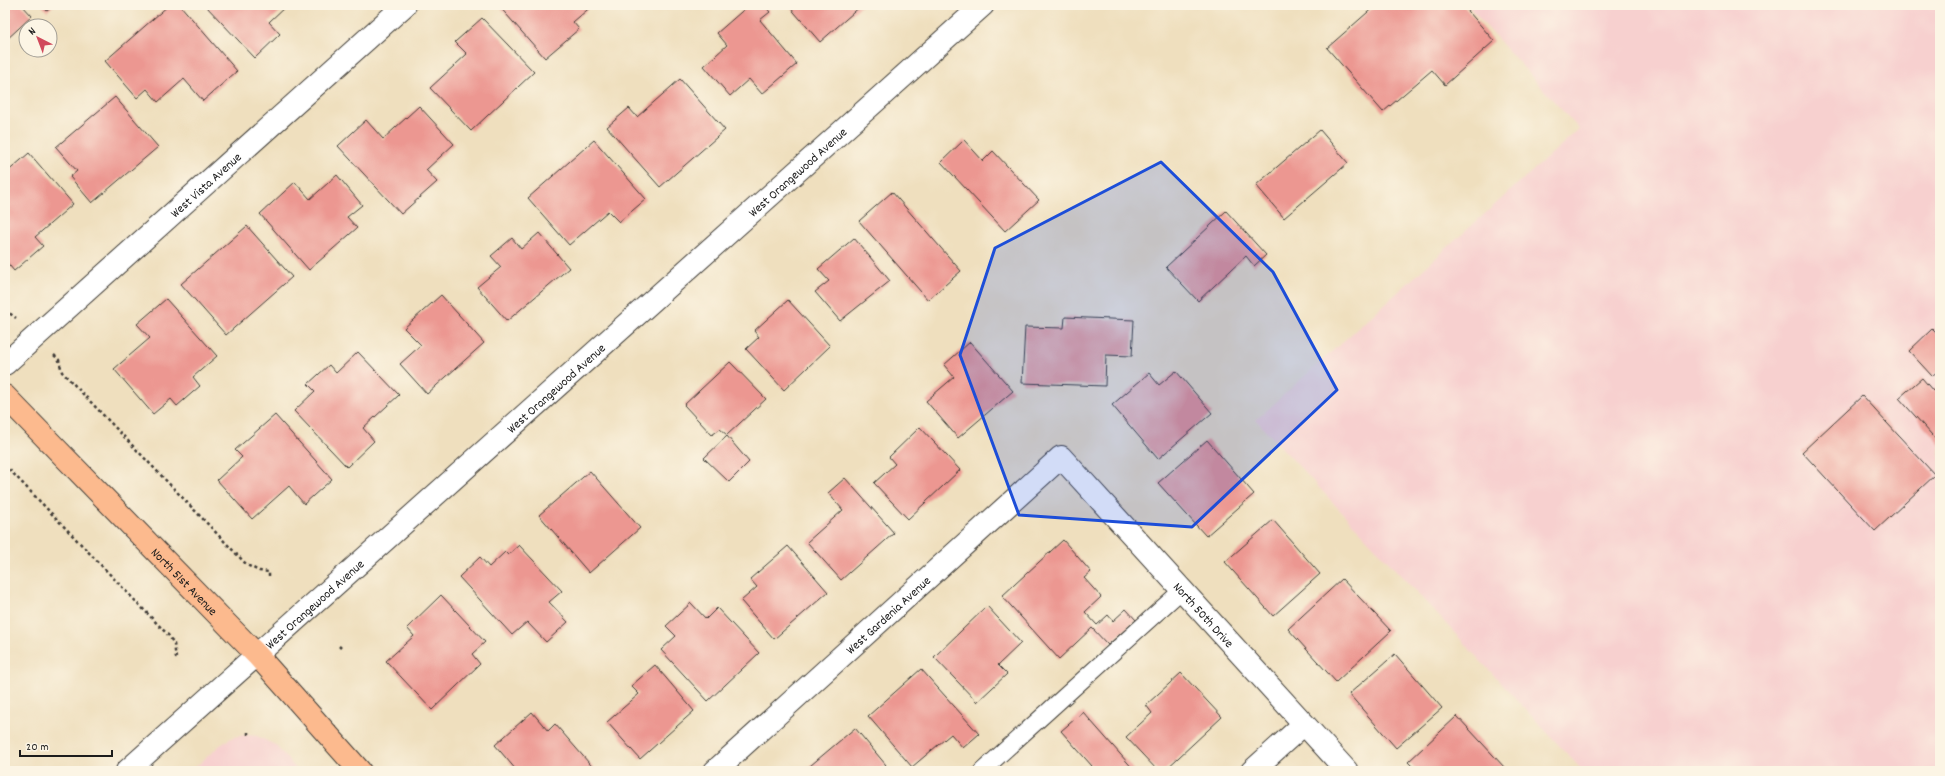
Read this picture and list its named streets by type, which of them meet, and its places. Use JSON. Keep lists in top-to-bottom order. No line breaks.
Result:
{"streets":{"main road":["North 51st Avenue"],"street":["West Orangewood Avenue","West Vista Avenue","West Gardenia Avenue","North 50th Drive"]},"crossings":[["West Orangewood Avenue","North 51st Avenue"],["West Gardenia Avenue","North 50th Drive"]],"scale_bar":"20 m","north":"top left"}
